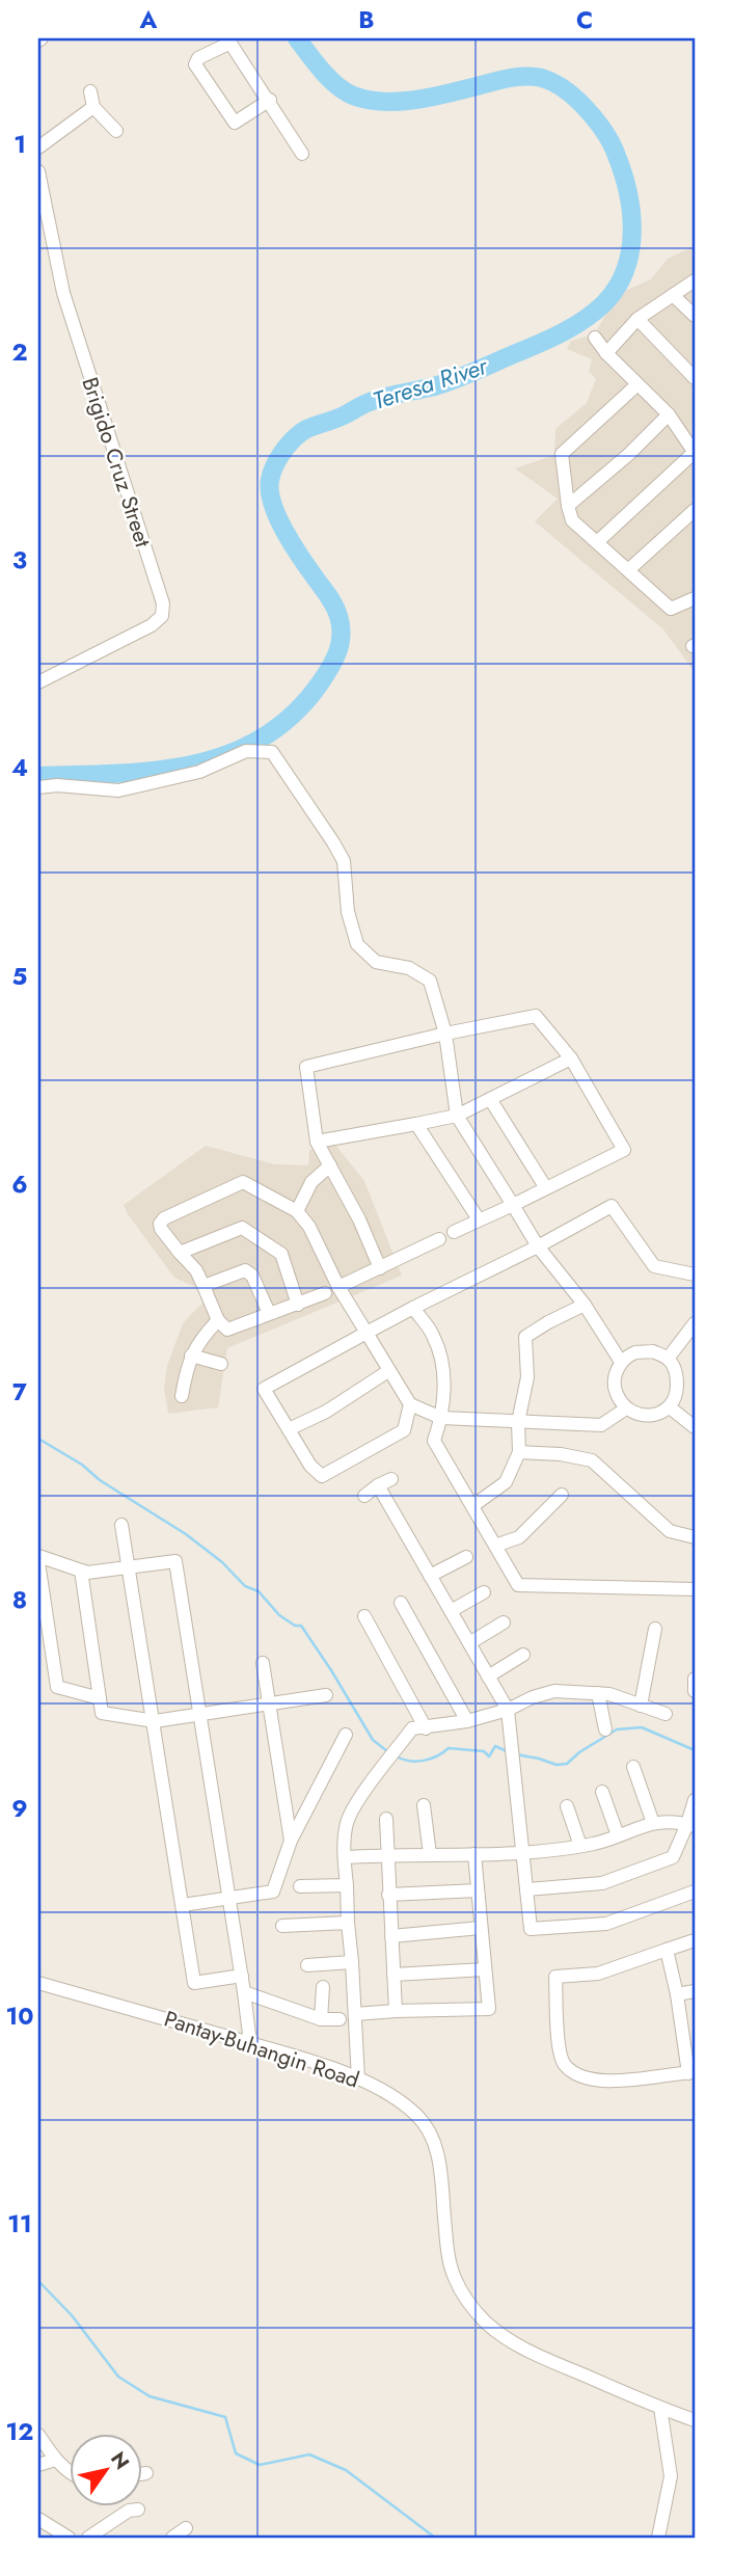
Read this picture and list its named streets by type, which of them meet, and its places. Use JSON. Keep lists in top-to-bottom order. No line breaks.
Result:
{"streets":{"street":["Brigido Cruz Street","Pantay-Buhangin Road"]},"water":["Teresa River"],"north":"top right","grid":{"columns":["A","B","C"],"rows":["1","2","3","4","5","6","7","8","9","10","11","12"]}}
